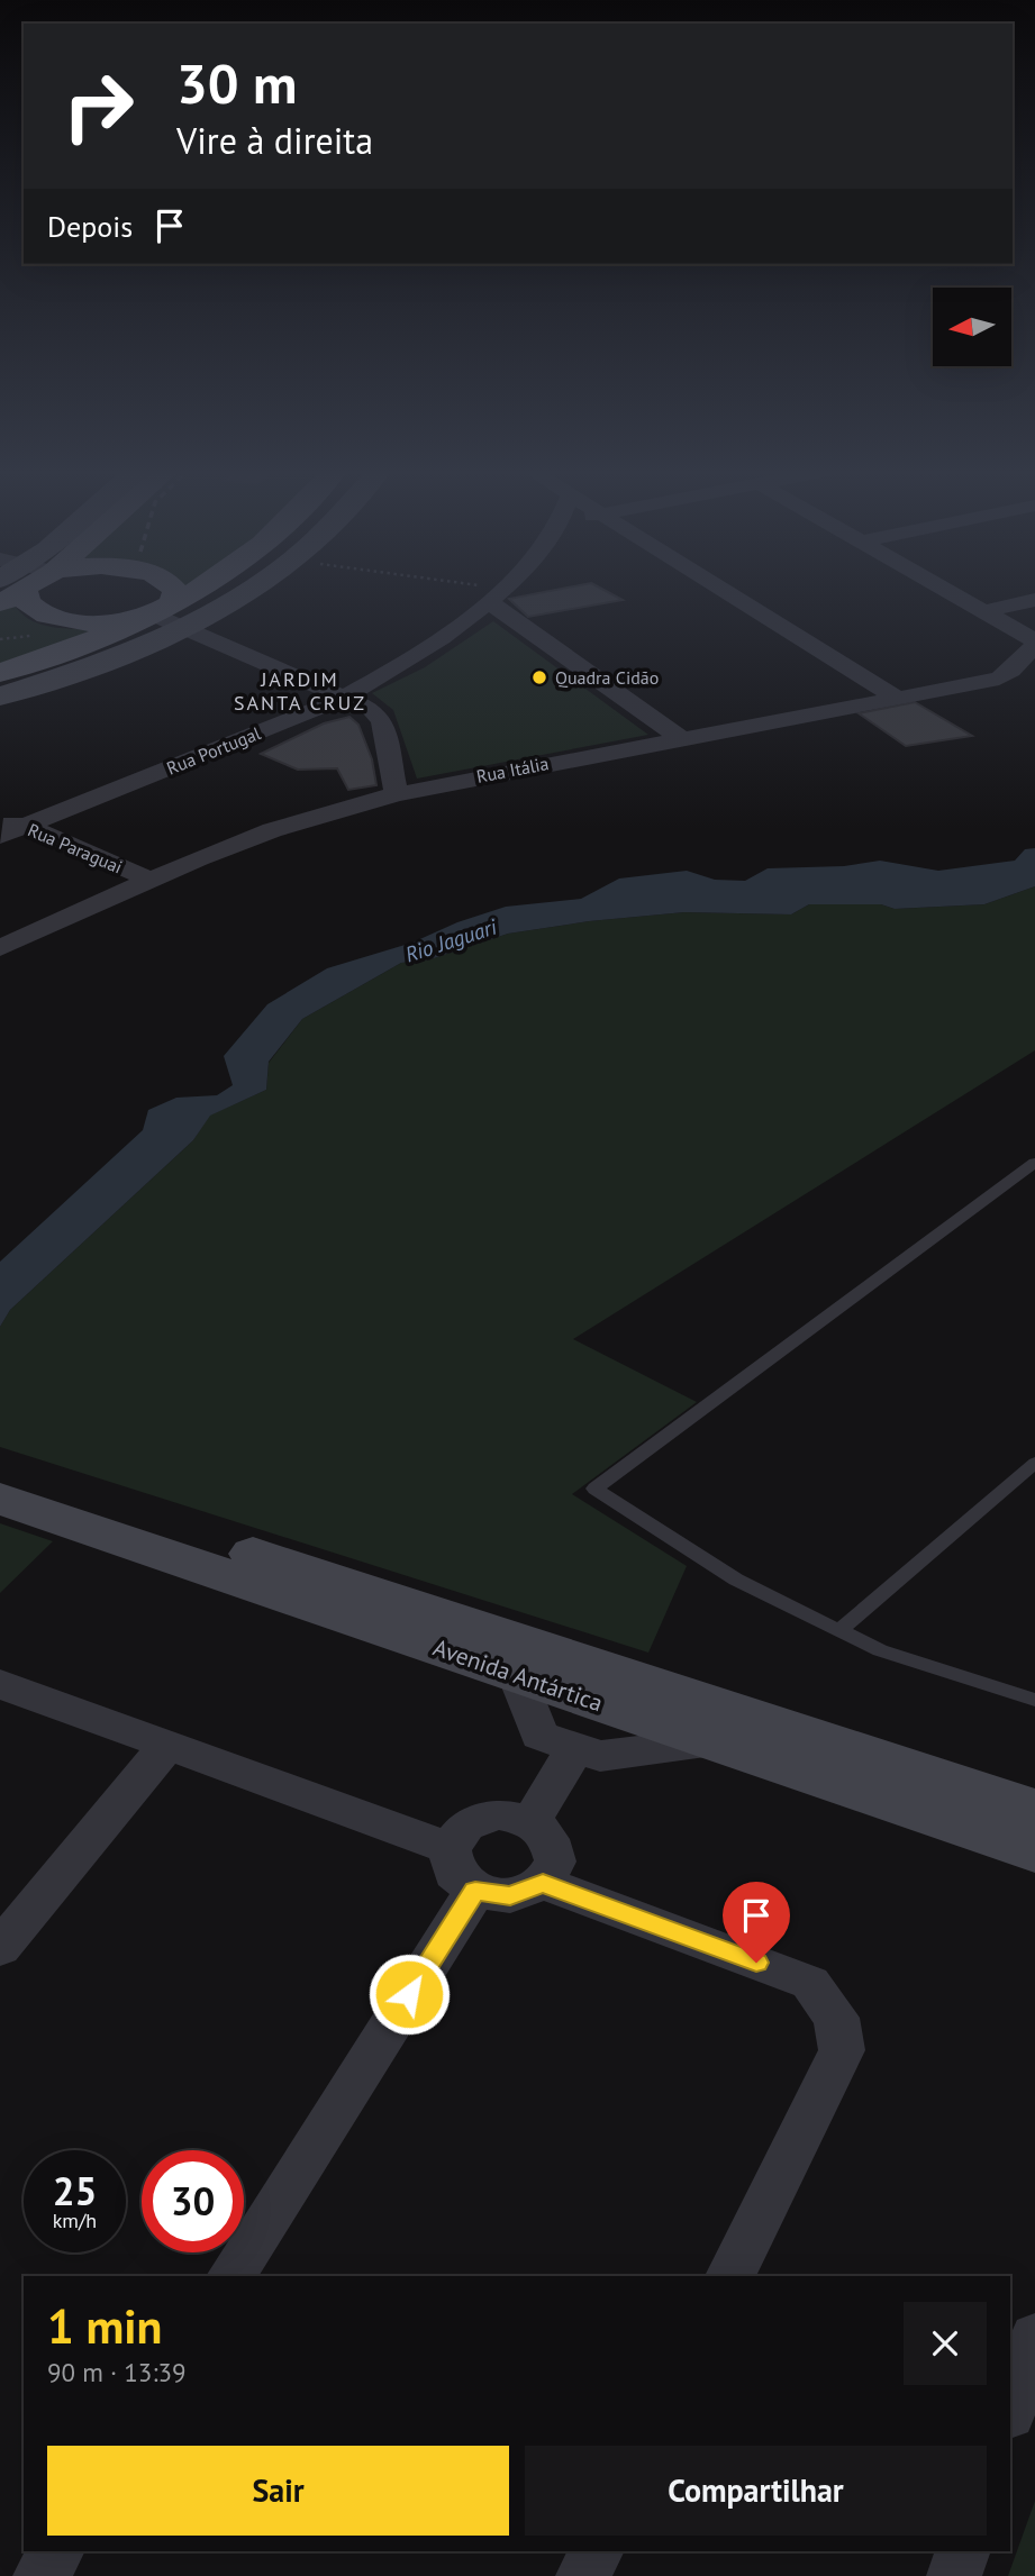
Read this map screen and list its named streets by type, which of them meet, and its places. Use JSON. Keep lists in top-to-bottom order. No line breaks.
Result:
{"streets":{"street":["Rua Portugal","Rua Itália","Rua Paraguai","Avenida Antártica"]},"crossings":[["Rua Portugal","Rua Paraguai"],["Rua Itália","Rua Paraguai"]],"districts":["JARDIM SANTA CRUZ"],"water":["Rio Jaguari"],"places":["Quadra Cidão"],"north":"left","page":{"turn":["30 m","Vire à direita"],"then":"Depois","speed":"25 km/h","limit":"30","heading":["1 min","90 m · 13:39"],"buttons":["Sair","Compartilhar"]}}
